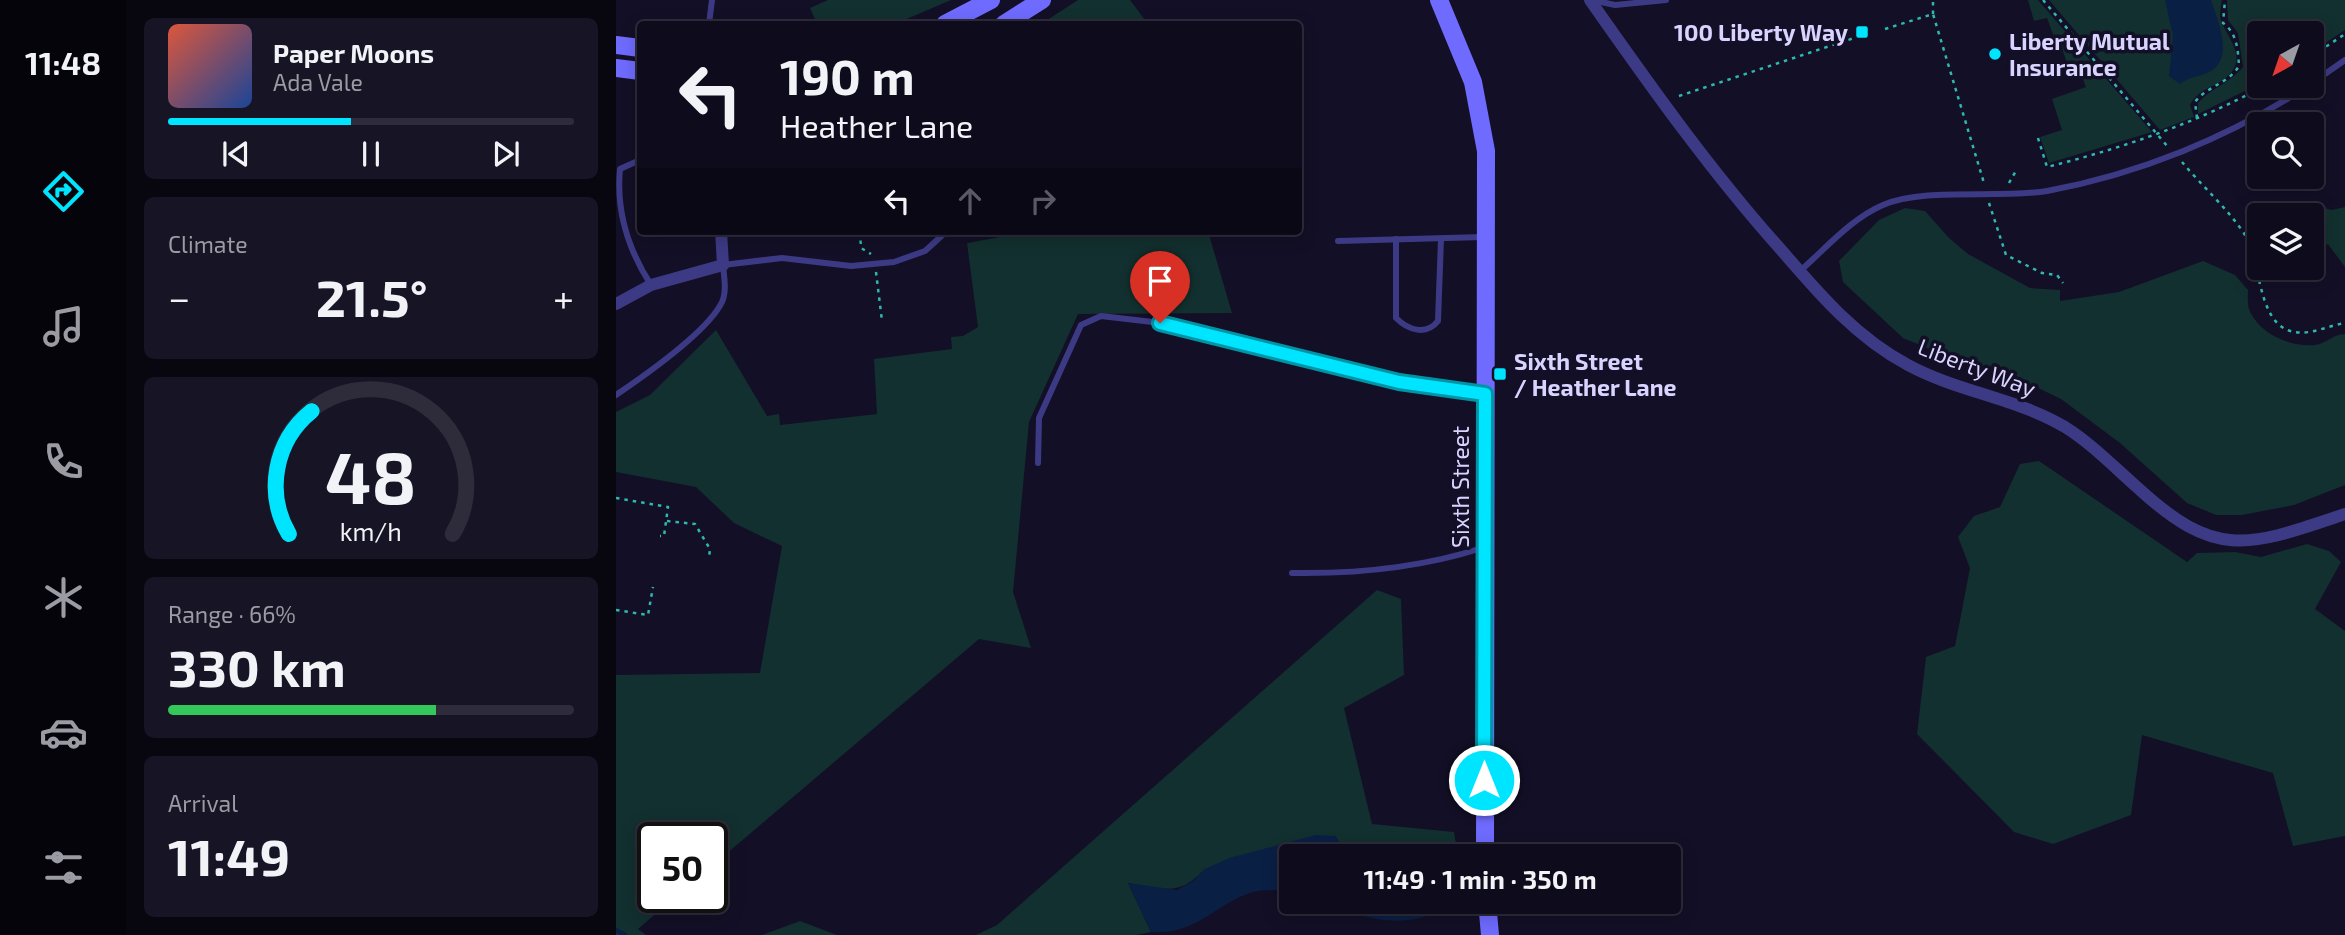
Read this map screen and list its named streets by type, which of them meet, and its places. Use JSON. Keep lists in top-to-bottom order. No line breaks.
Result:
{"streets":{"main road":["Sixth Street"],"street":["Liberty Way"]},"places":{"transit":["100 Liberty Way","Sixth Street / Heather Lane"],"other":["Liberty Mutual Insurance"]},"north":"bottom left","page":{"tabs":"11:48","turn":["190 m","Heather Lane"],"song":["Paper Moons","Ada Vale"],"tile":["Climate",["Range · 66%","330 km"],["Arrival","11:49"]],"heat":["−","21.5°","+"],"limit":"50","trip":"11:49 · 1 min · 350 m","gauge":["48","km/h"]}}
